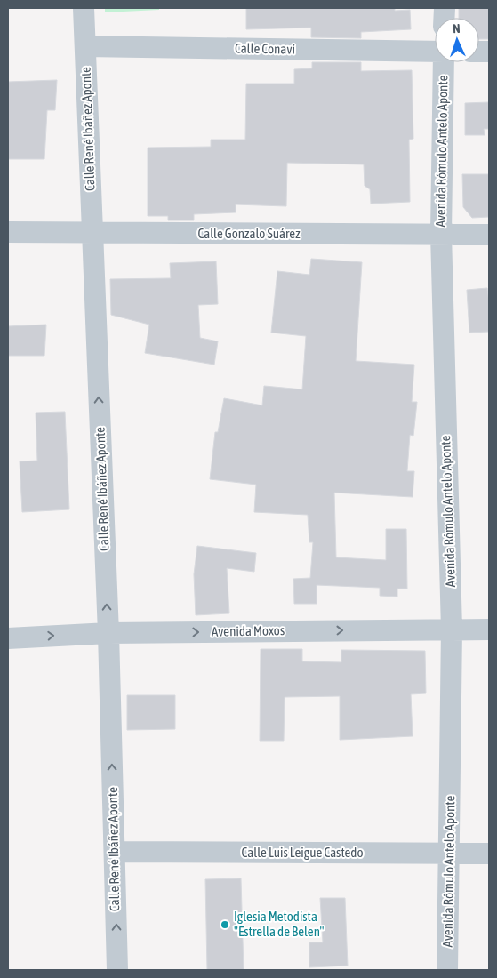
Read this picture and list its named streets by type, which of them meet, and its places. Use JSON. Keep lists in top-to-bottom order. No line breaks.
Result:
{"streets":{"street":["Calle Conavi","Calle René Ibáñez Aponte","Avenida Rómulo Antelo Aponte","Calle Gonzalo Suárez","Avenida Moxos","Calle Luis Leigue Castedo"]},"crossings":[["Calle Conavi","Calle René Ibáñez Aponte"],["Calle René Ibáñez Aponte","Calle Gonzalo Suárez"],["Calle René Ibáñez Aponte","Avenida Moxos"],["Calle René Ibáñez Aponte","Calle Luis Leigue Castedo"],["Avenida Rómulo Antelo Aponte","Calle Gonzalo Suárez"],["Avenida Rómulo Antelo Aponte","Avenida Moxos"],["Avenida Rómulo Antelo Aponte","Calle Luis Leigue Castedo"]],"one_way":["Calle René Ibáñez Aponte","Avenida Moxos"],"places":["Iglesia Metodista \"Estrella de Belen\""],"north":"top"}
